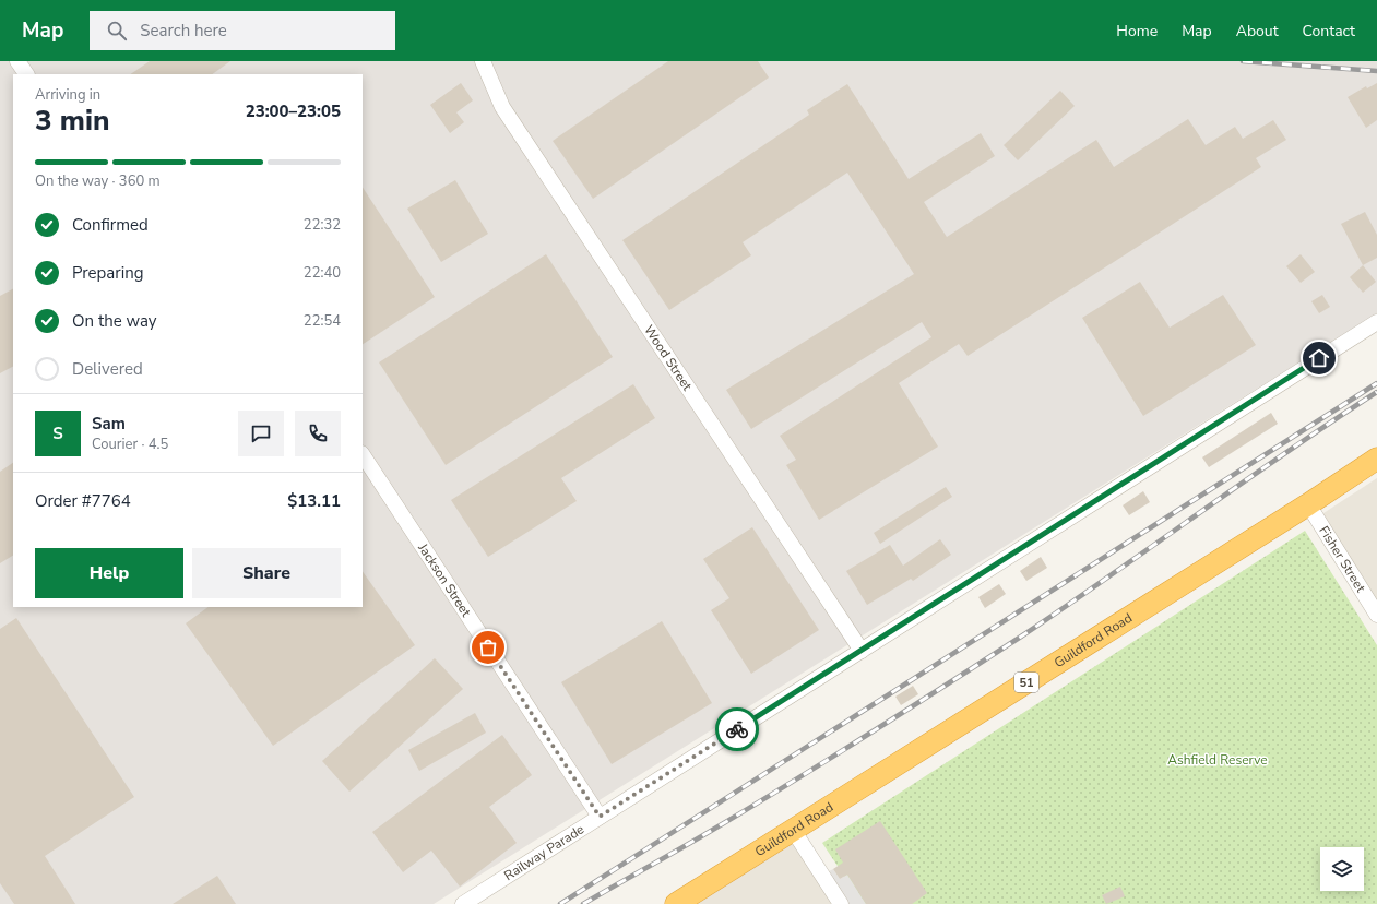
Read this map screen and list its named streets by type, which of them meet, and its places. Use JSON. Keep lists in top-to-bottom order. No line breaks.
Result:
{"streets":{"highway":["Guildford Road","51"],"street":["Wood Street","Fisher Street","Jackson Street","Railway Parade"]},"crossings":[["Wood Street","Railway Parade"],["Fisher Street","Guildford Road"],["Jackson Street","Railway Parade"]],"parks":["Ashfield Reserve"],"page":{"header":"Map","search":"Search here","nav":["Home","Map","About","Contact"],"heading":["3 min","Arriving in","23:00–23:05"],"panel":["Sam","Courier · 4.5","Order #7764","$13.11"],"bar":"On the way · 360 m","list":[["Confirmed","22:32"],["Preparing","22:40"],["On the way","22:54"],"Delivered"],"round":"S","buttons":["Help","Share"]}}
